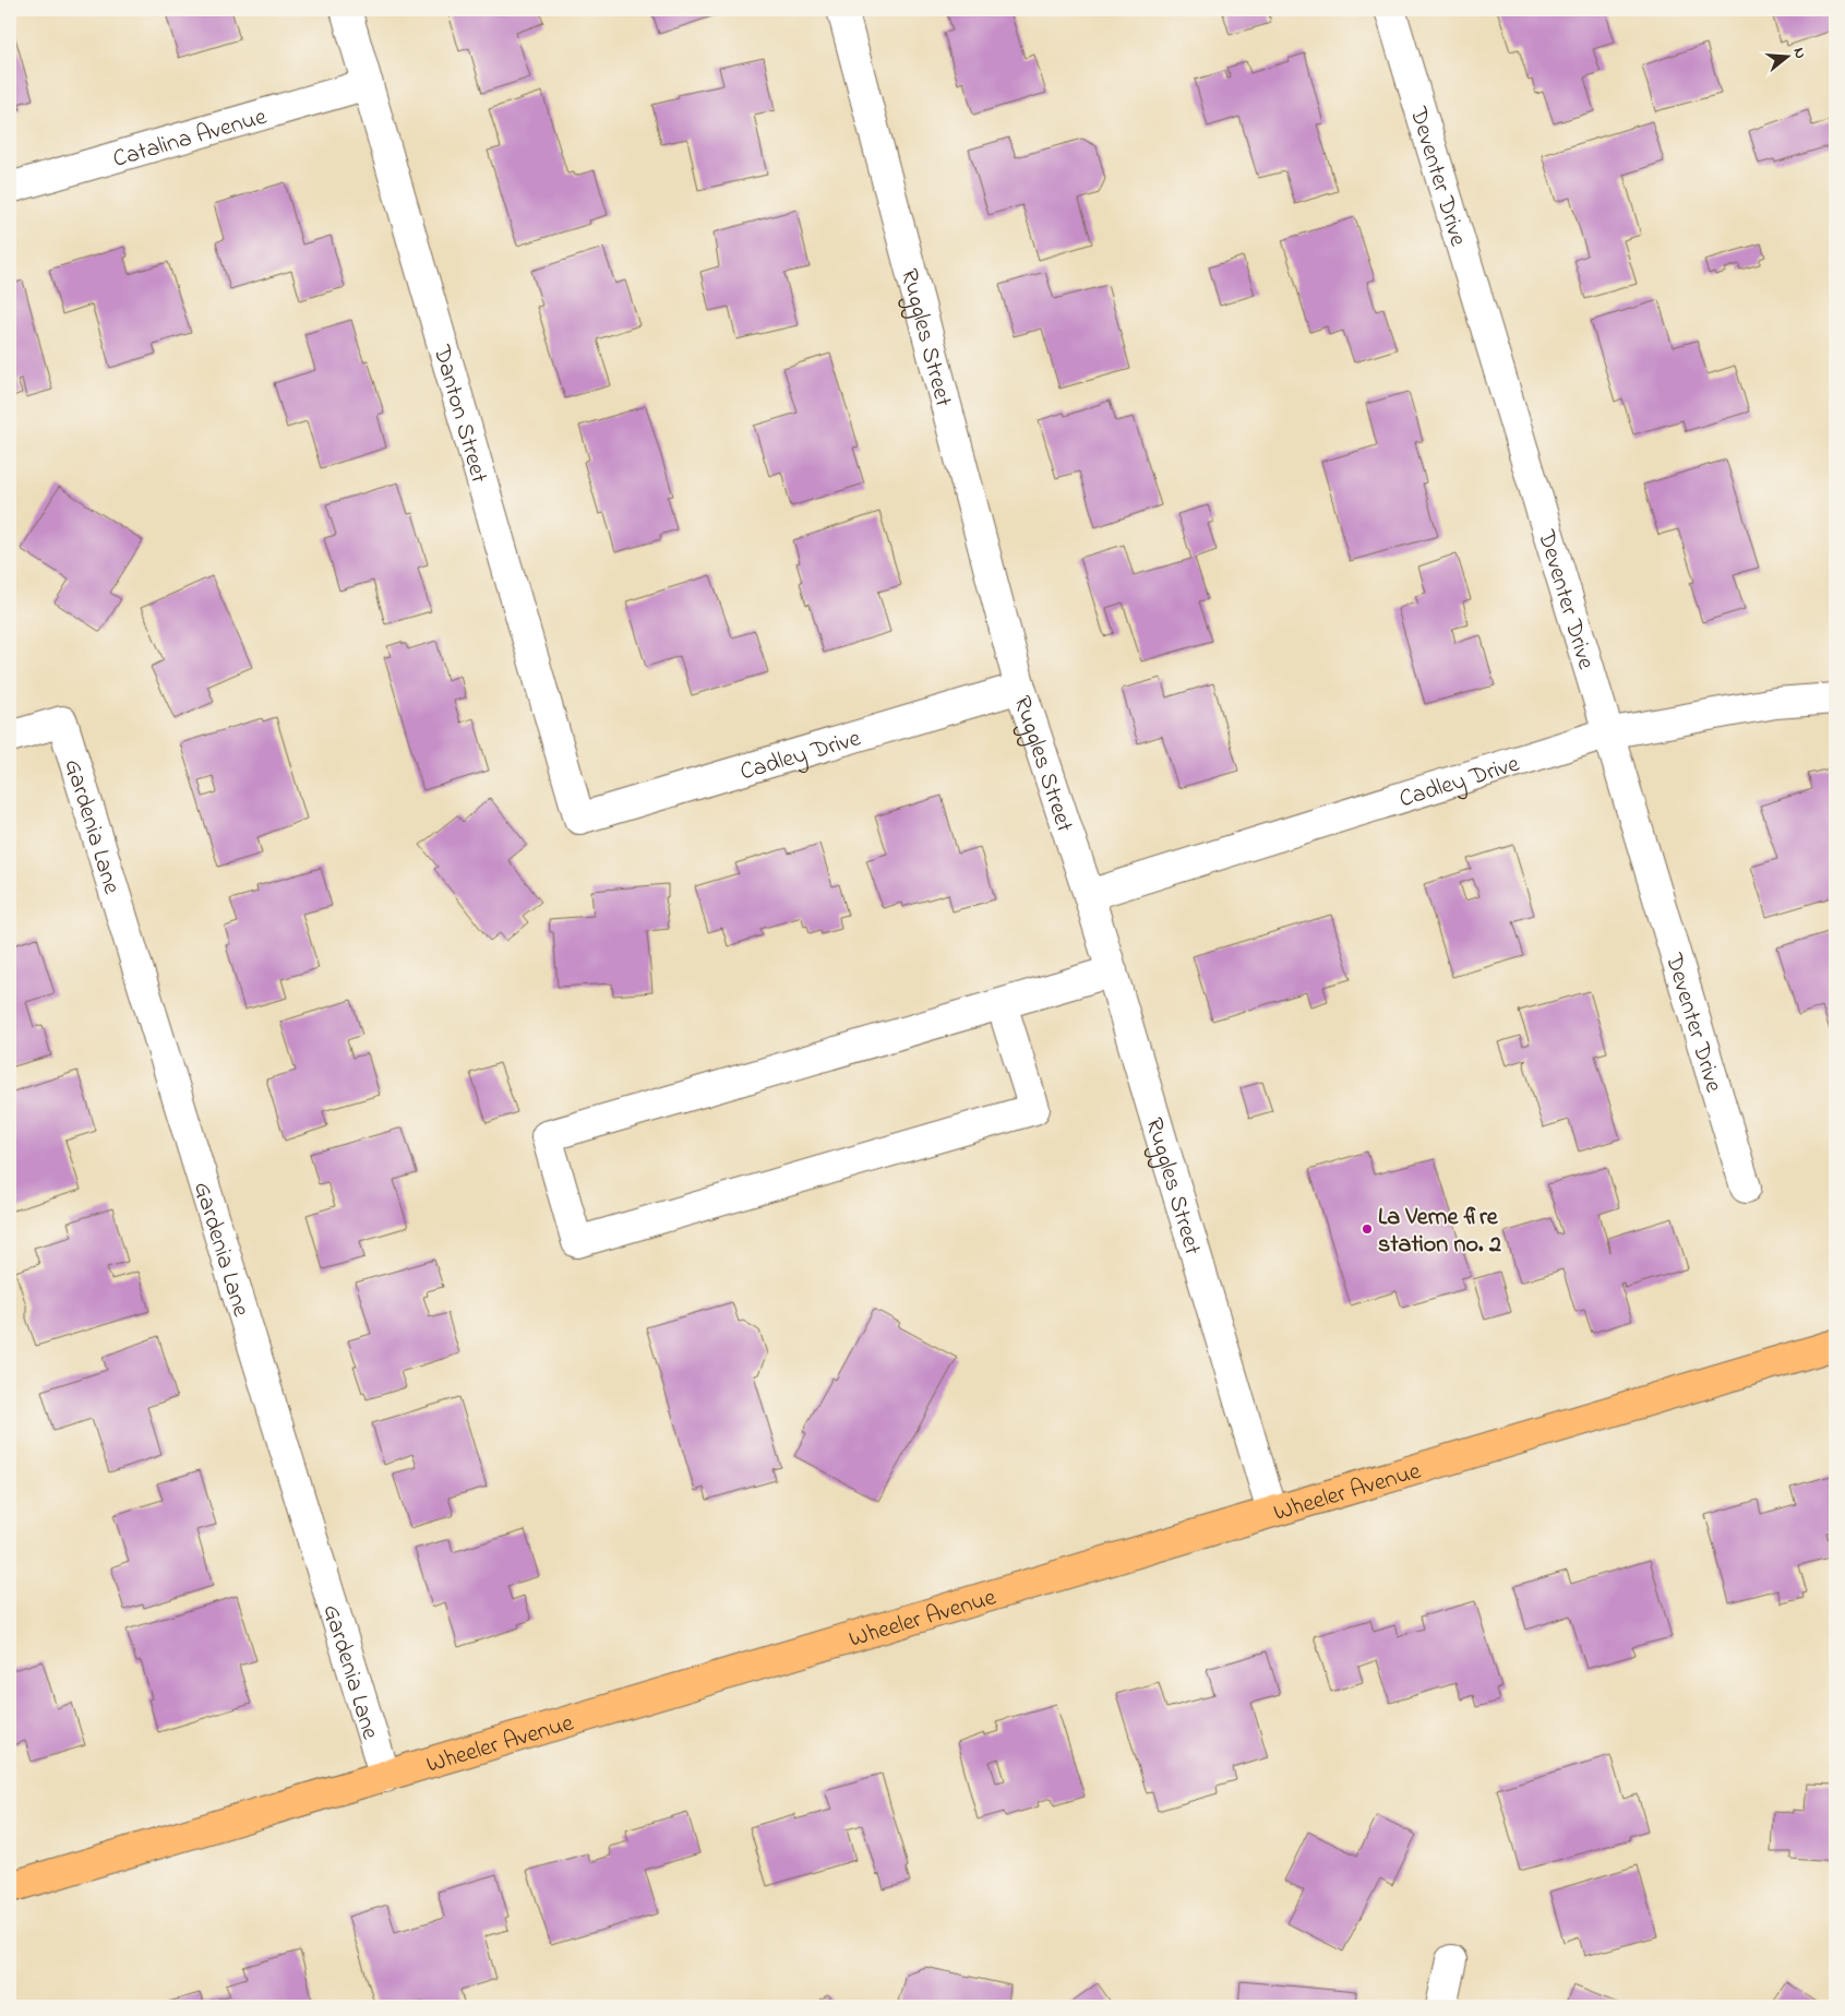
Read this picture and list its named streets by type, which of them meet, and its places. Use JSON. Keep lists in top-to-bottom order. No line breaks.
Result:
{"streets":{"main road":["Wheeler Avenue"],"street":["Catalina Avenue","Deventer Drive","Ruggles Street","Danton Street","Cadley Drive","Gardenia Lane"]},"crossings":[["Catalina Avenue","Danton Street"],["Deventer Drive","Cadley Drive"],["Ruggles Street","Cadley Drive"],["Ruggles Street","Wheeler Avenue"],["Danton Street","Cadley Drive"],["Gardenia Lane","Wheeler Avenue"]],"places":["La Verne fire station no. 2"],"north":"right"}
